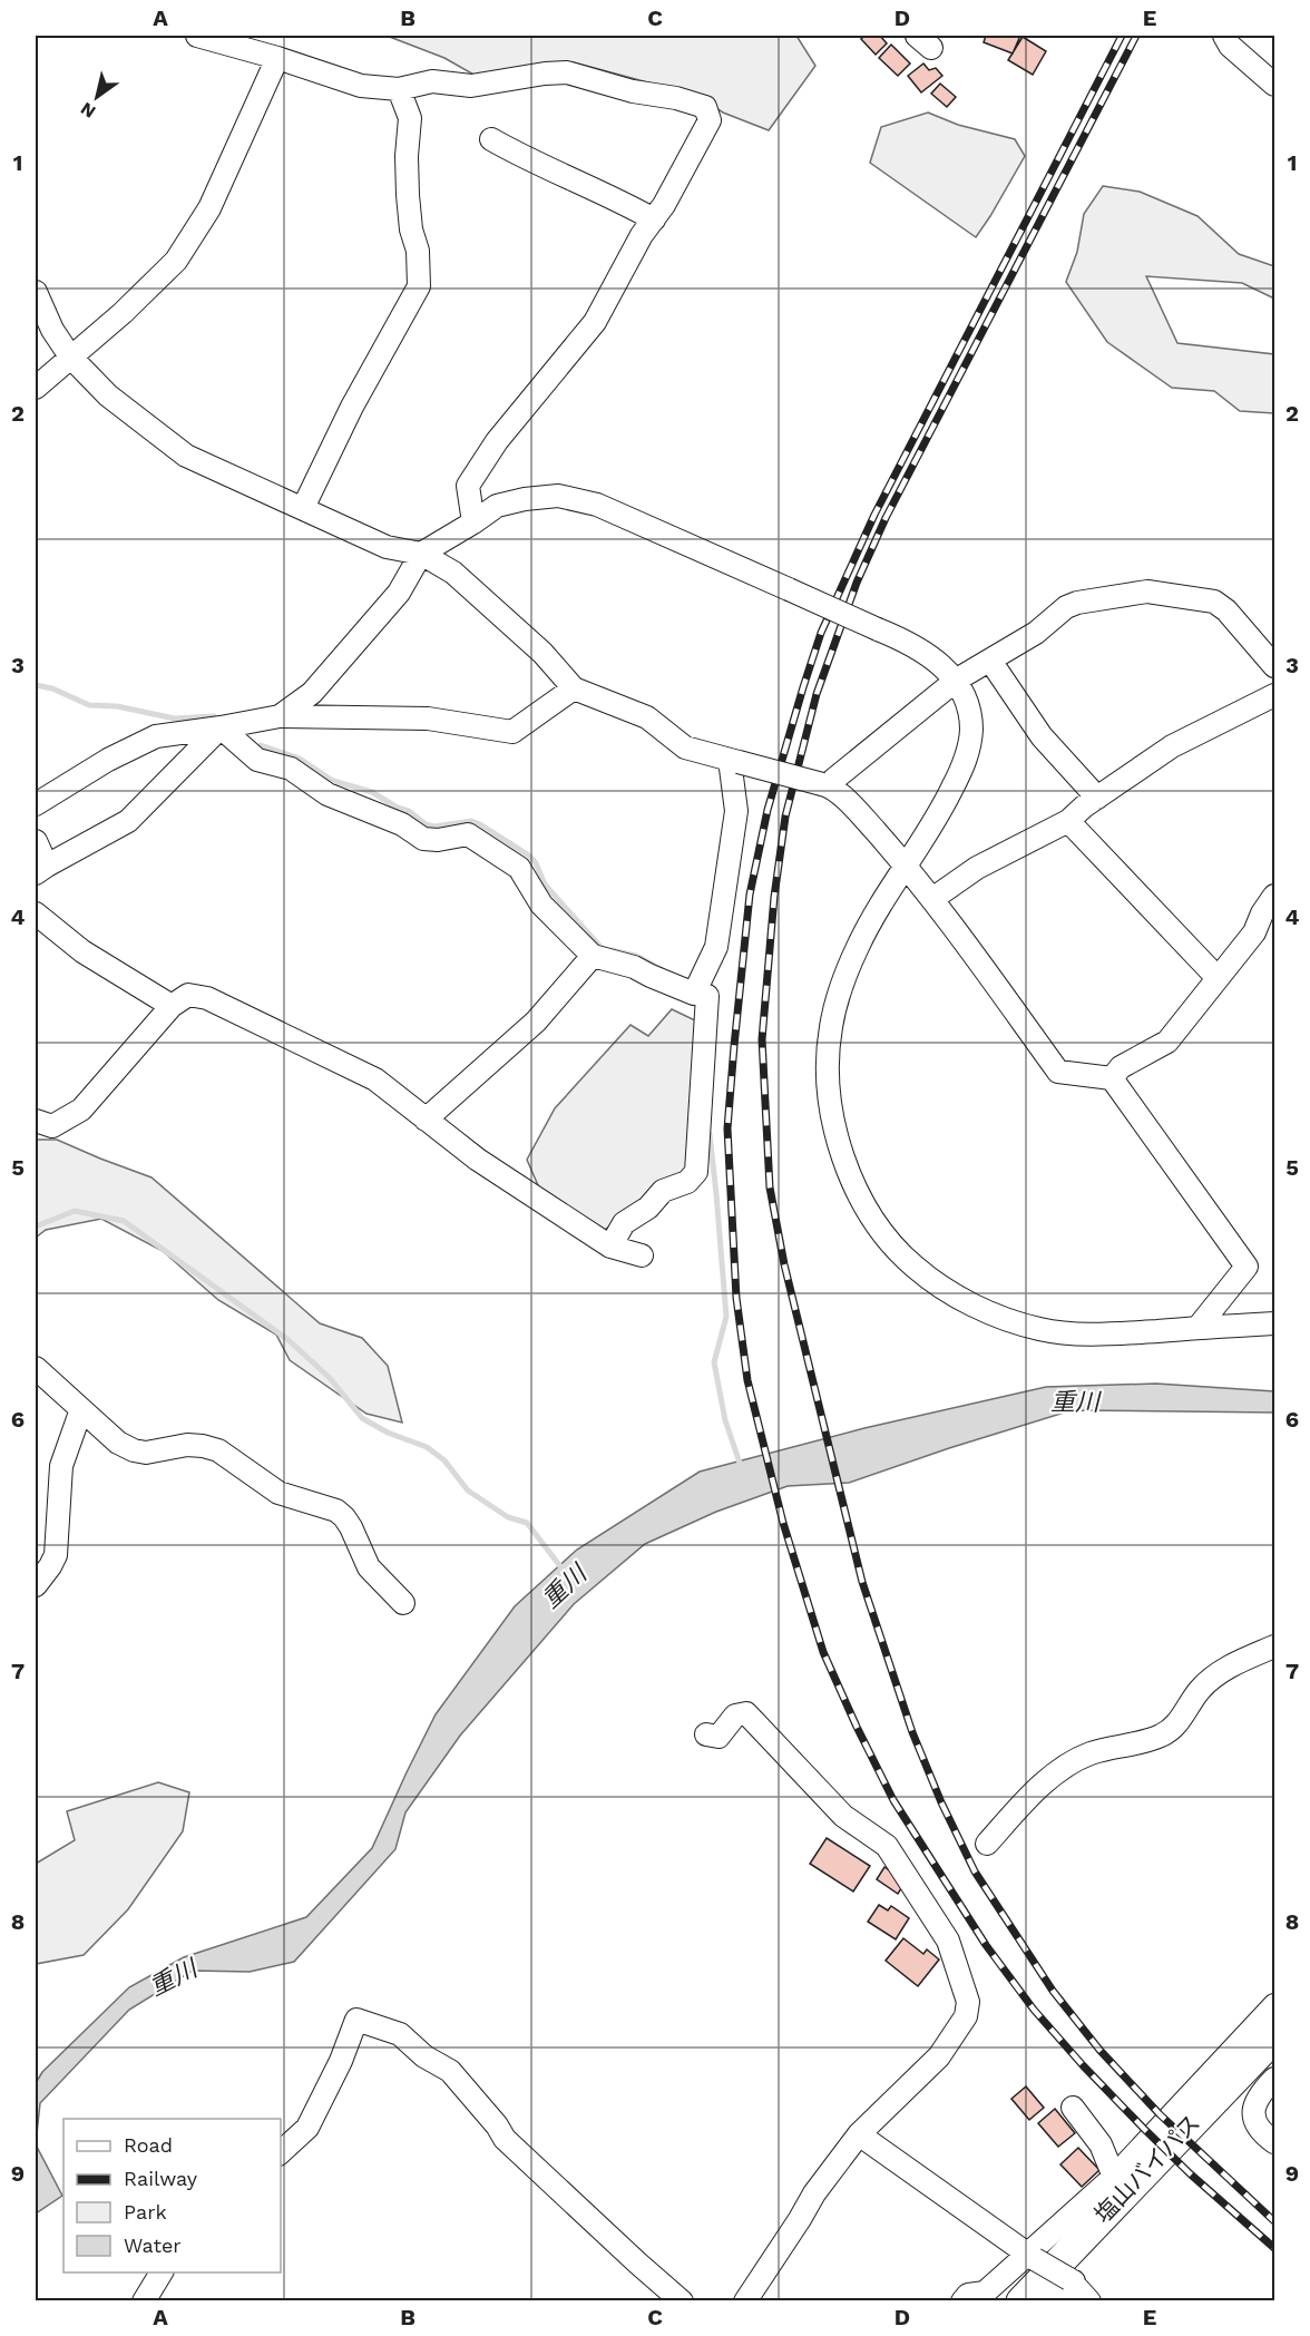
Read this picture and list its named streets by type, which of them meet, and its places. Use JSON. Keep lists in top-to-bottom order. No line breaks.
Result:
{"streets":{"highway":["塩山バイパス"]},"water":["重川"],"legend":["Road","Railway","Park","Water"],"north":"bottom left","grid":{"columns":["A","B","C","D","E"],"rows":["1","2","3","4","5","6","7","8","9"]}}
